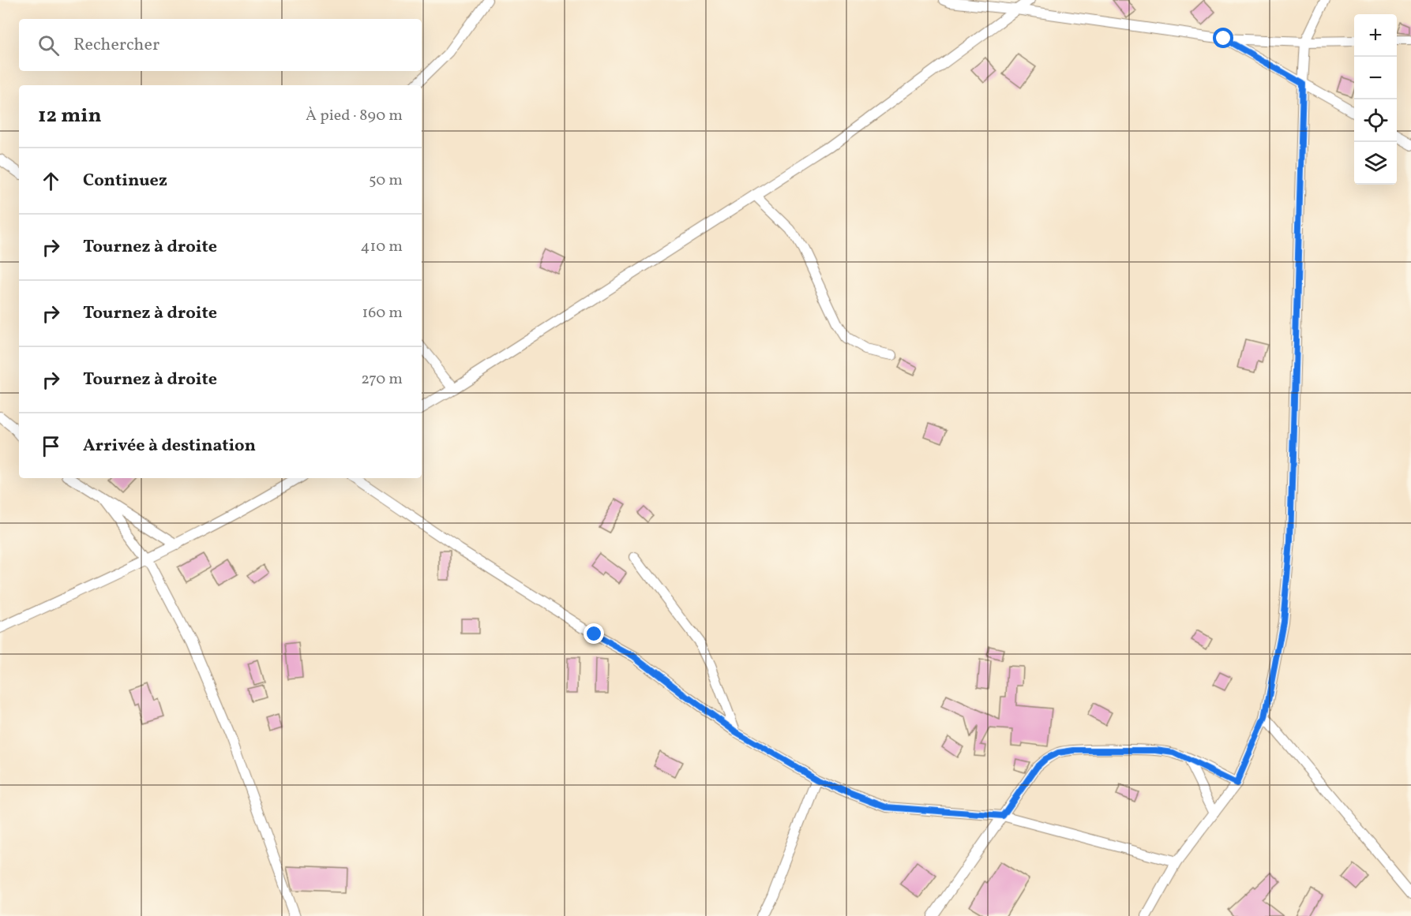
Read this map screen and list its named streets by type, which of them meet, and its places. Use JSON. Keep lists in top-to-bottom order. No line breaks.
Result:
{"page":{"map_buttons":["+","−"],"search":"Rechercher","heading":["12 min","À pied · 890 m"],"list":[["Continuez","50 m"],["Tournez à droite","410 m"],["Tournez à droite","160 m"],["Tournez à droite","270 m"],"Arrivée à destination"]}}
